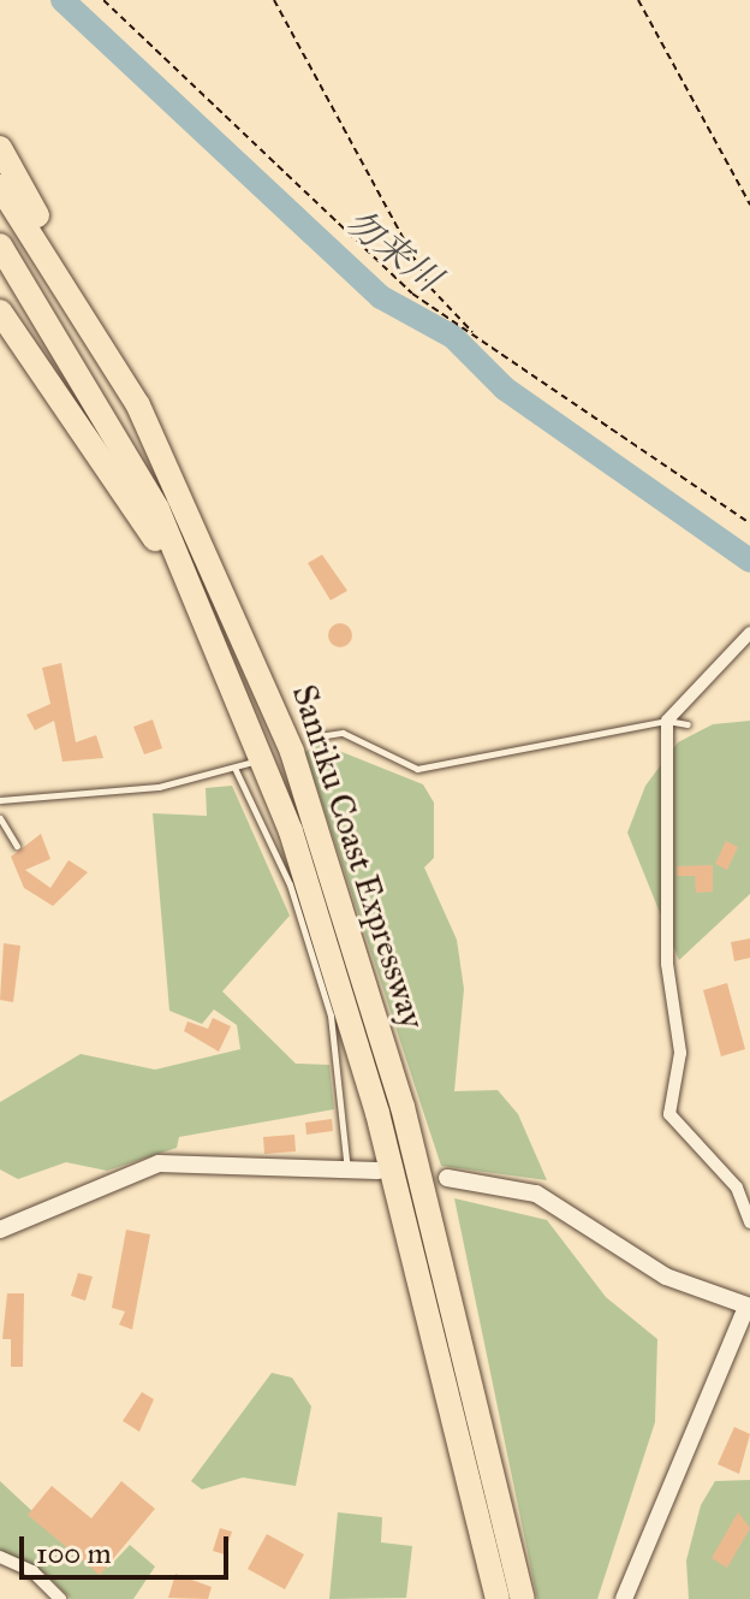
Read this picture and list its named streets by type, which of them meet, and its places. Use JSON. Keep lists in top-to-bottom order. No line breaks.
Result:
{"streets":{"highway":["Sanriku Coast Expressway"]},"water":["勿来川"],"scale_bar":"100 m"}
